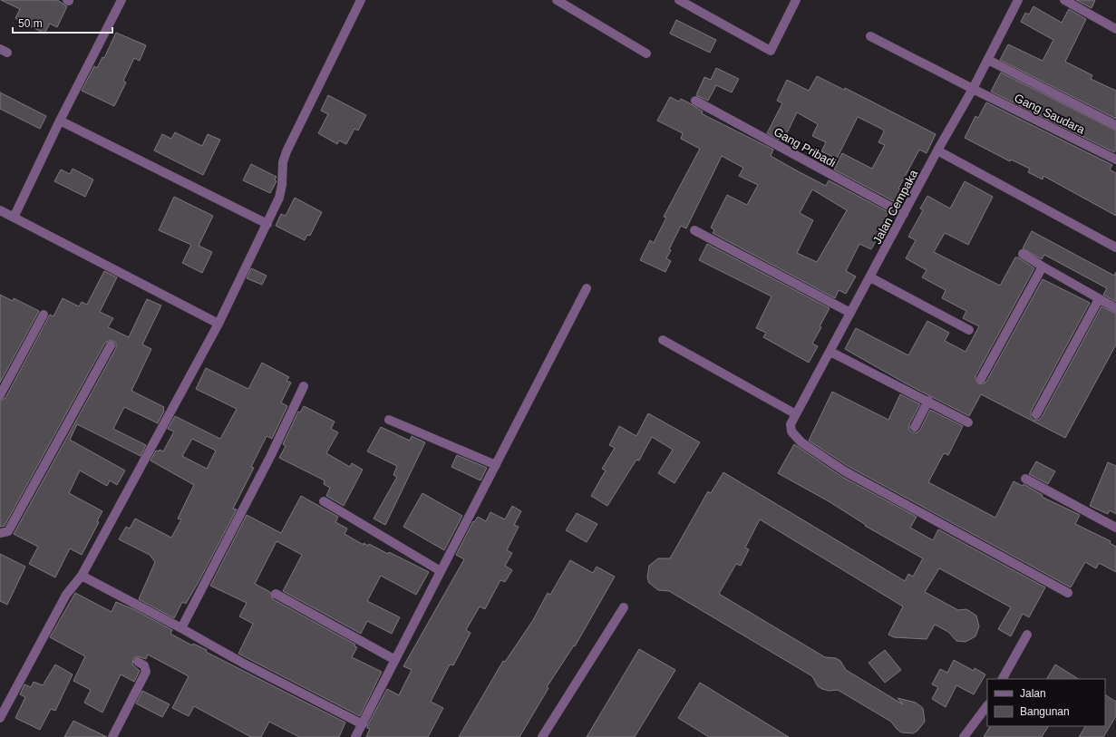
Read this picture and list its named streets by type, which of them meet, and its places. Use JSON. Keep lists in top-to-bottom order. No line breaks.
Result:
{"streets":{"street":["Gang Saudara","Gang Pribadi","Jalan Cempaka"]},"crossings":[["Gang Saudara","Jalan Cempaka"],["Gang Pribadi","Jalan Cempaka"]],"legend":["Jalan","Bangunan"],"scale_bar":"50 m"}
